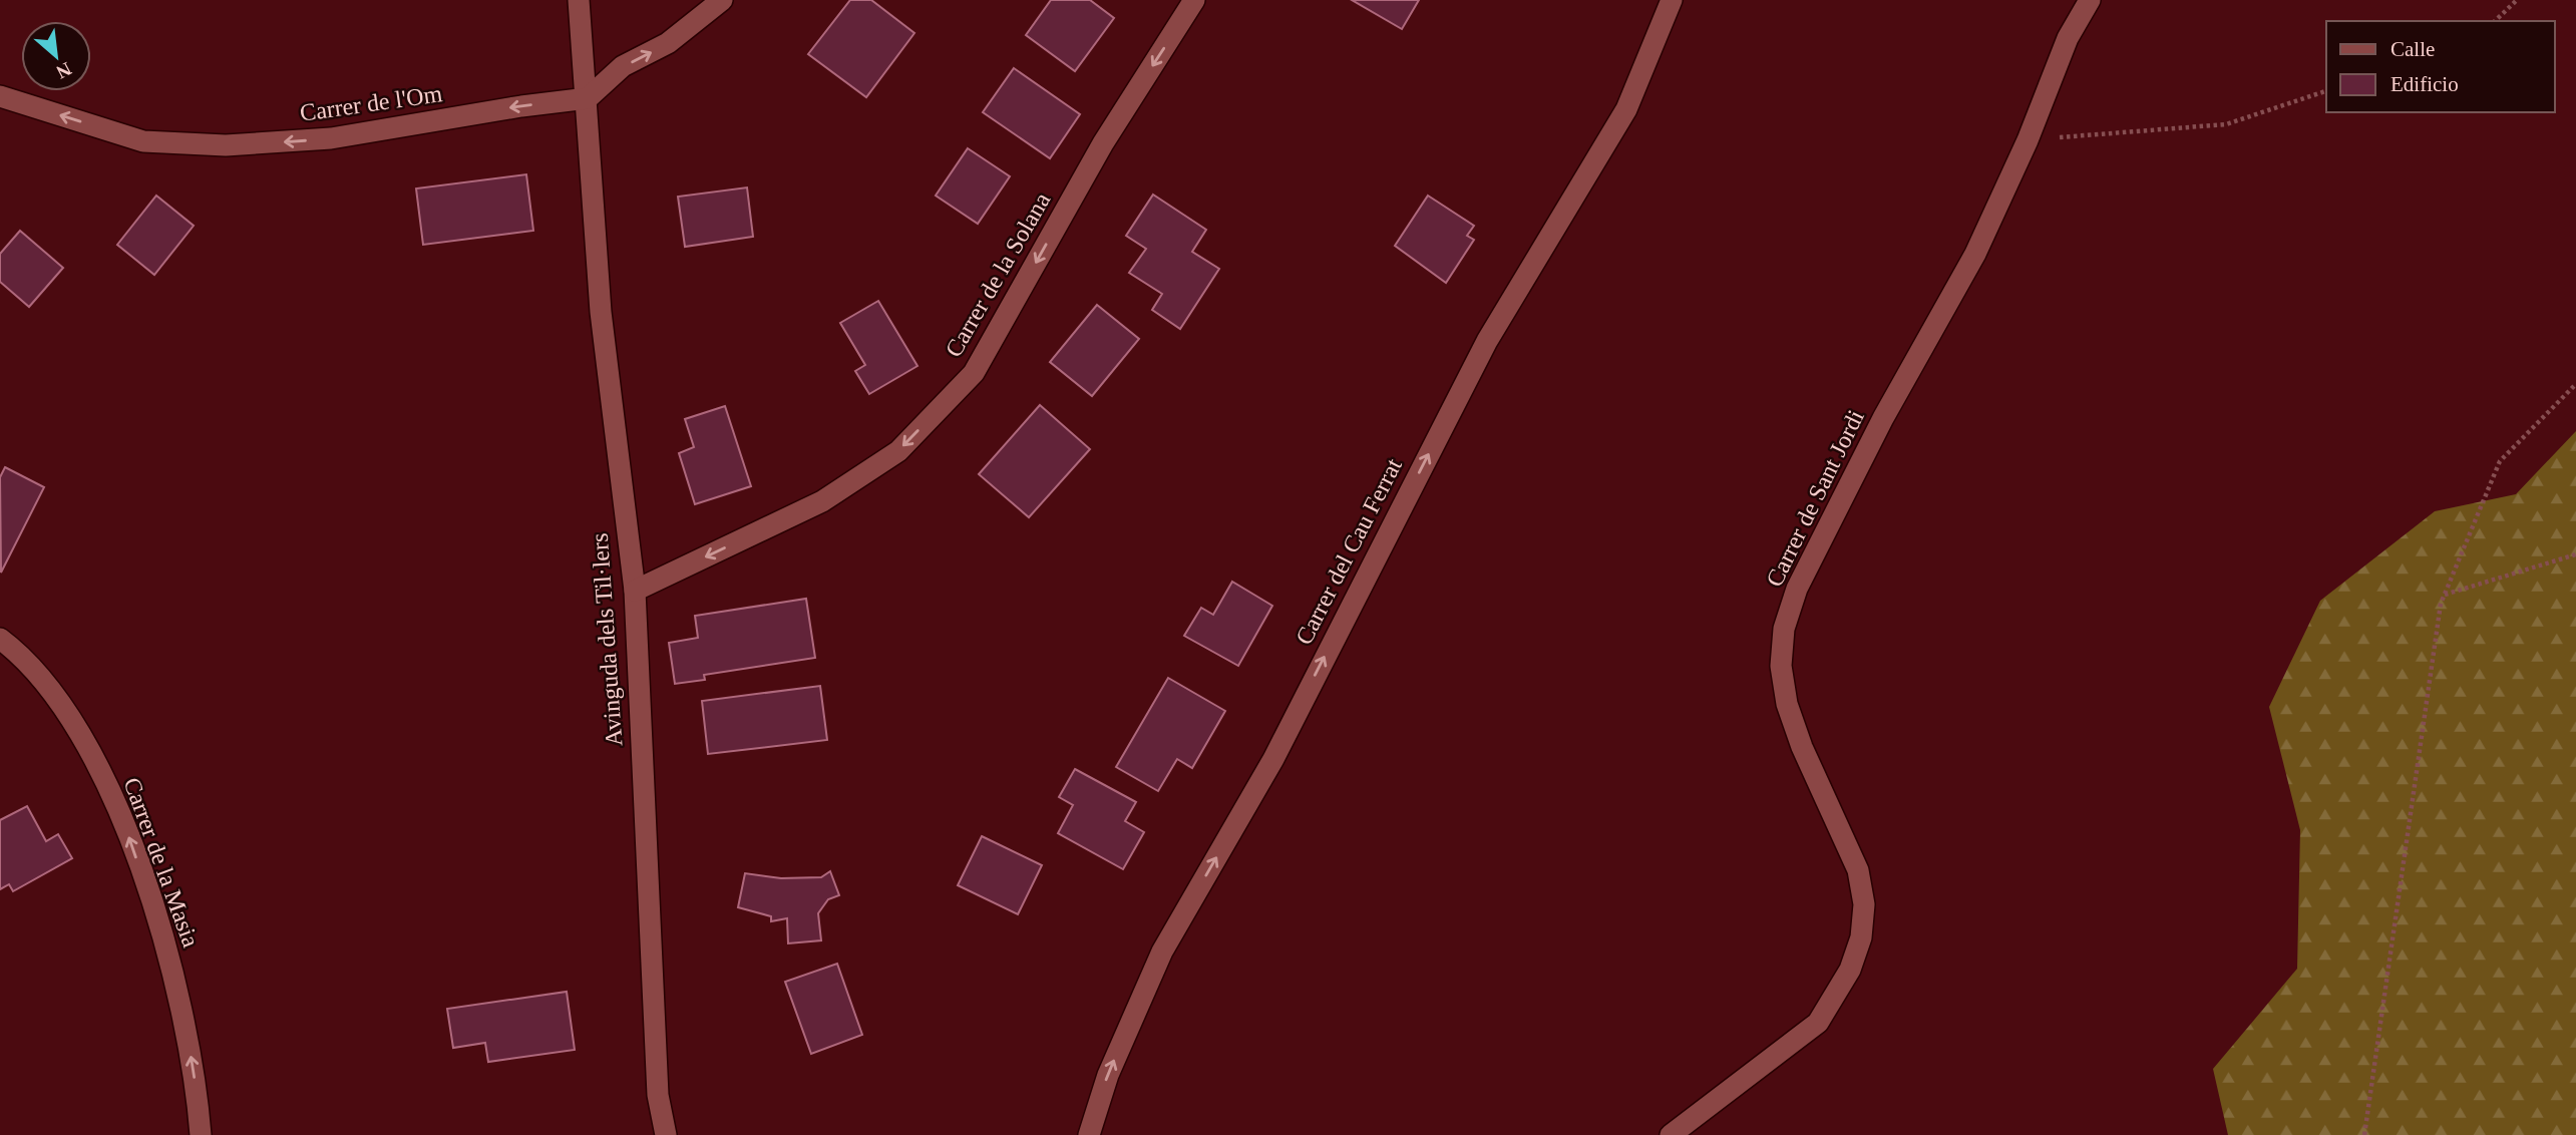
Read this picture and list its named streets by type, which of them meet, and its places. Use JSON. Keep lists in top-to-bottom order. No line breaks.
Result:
{"streets":{"street":["Carrer de l'Om","Carrer de la Solana","Carrer de Sant Jordi","Carrer del Cau Ferrat","Avinguda dels Til·lers","Carrer de la Masia"]},"crossings":[["Carrer de l'Om","Avinguda dels Til·lers"],["Carrer de la Solana","Avinguda dels Til·lers"]],"one_way":["Carrer de l'Om","Carrer de la Solana","Carrer del Cau Ferrat","Carrer de la Masia"],"legend":["Calle","Edificio"],"north":"bottom right"}
